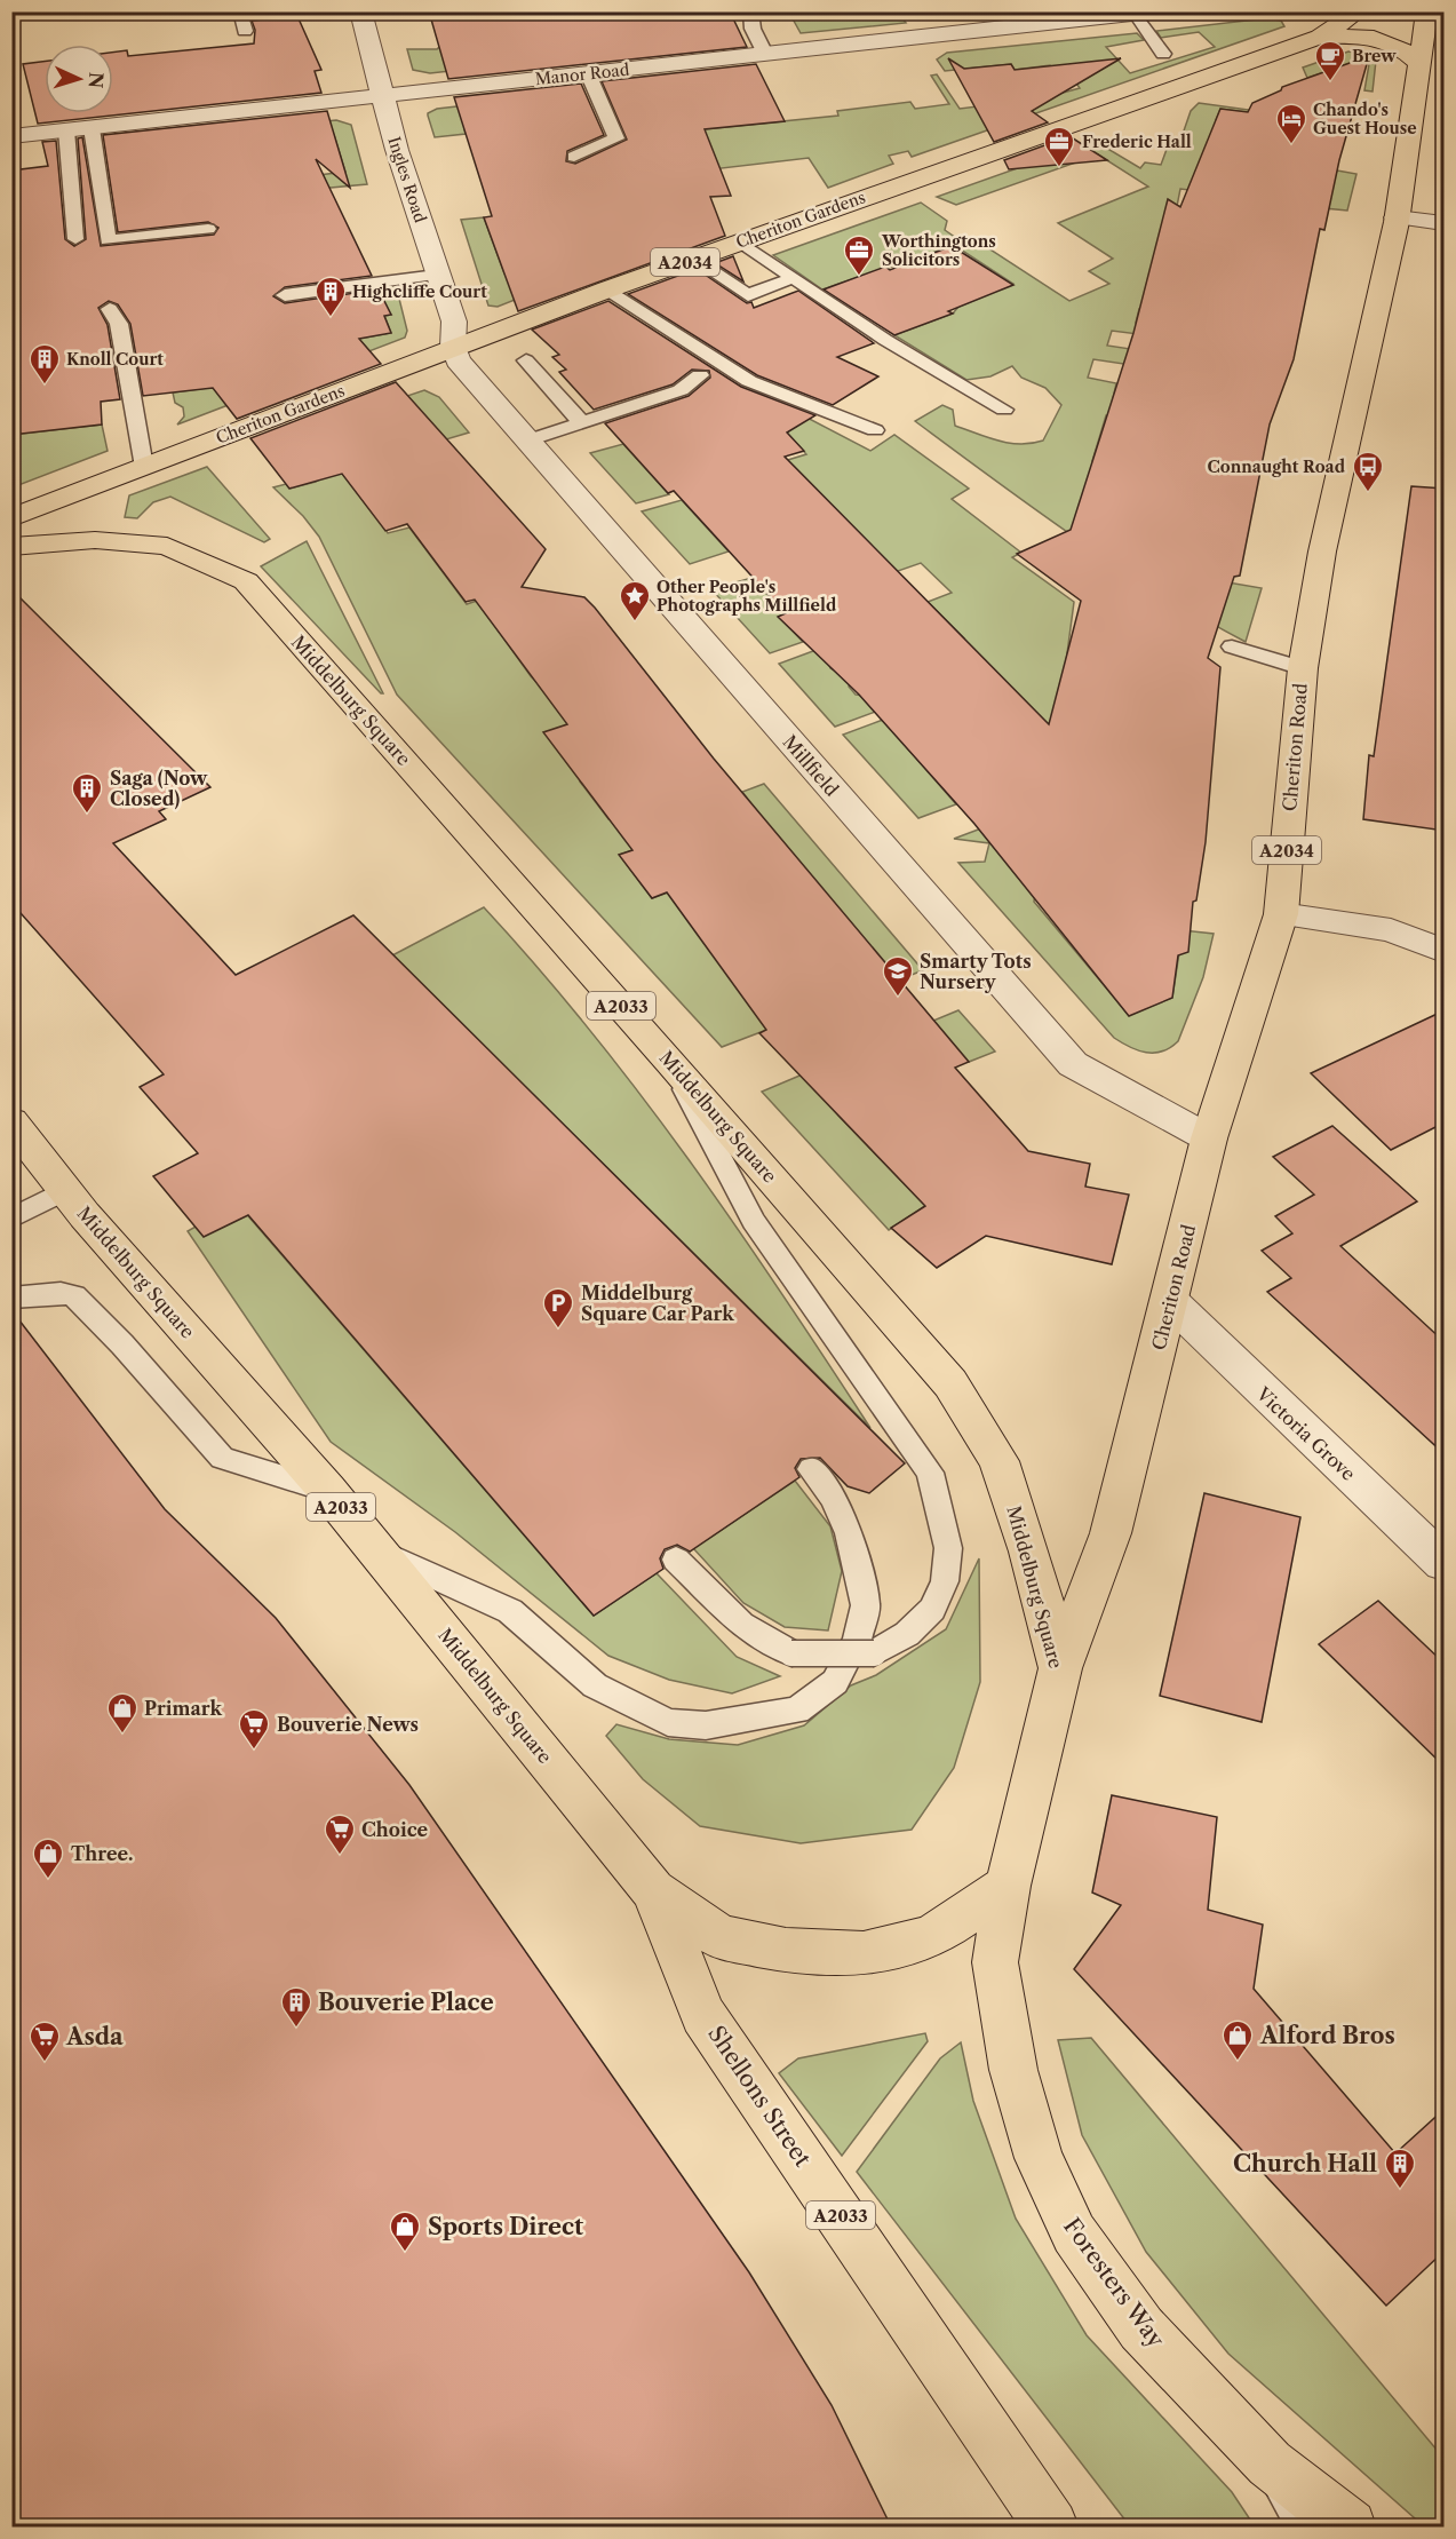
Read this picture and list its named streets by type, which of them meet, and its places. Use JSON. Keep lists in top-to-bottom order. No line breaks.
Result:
{"streets":{"main road":["Cheriton Gardens","A2034","Middelburg Square","Cheriton Road","A2033","Shellons Street","Foresters Way"],"street":["Manor Road","Ingles Road","Millfield","Victoria Grove"]},"crossings":[["Manor Road","Ingles Road"],["Ingles Road","Cheriton Gardens"],["Ingles Road","Millfield"],["Cheriton Gardens","A2034"],["Cheriton Gardens","Millfield"],["A2034","Cheriton Road"],["Middelburg Square","Cheriton Road"],["Middelburg Square","Shellons Street"],["Middelburg Square","Foresters Way"],["Cheriton Road","Millfield"],["Cheriton Road","Victoria Grove"]],"places":{"cafe":["Brew"],"hotel":["Chando's Guest House"],"office":["Frederic Hall","Worthingtons Solicitors"],"building":["Highcliffe Court","Knoll Court","Saga (Now Closed)","Bouverie Place","Church Hall"],"bus stop":["Connaught Road"],"place":["Other People's Photographs Millfield"],"school or university":["Smarty Tots Nursery"],"parking":["Middelburg Square Car Park"],"shop":["Primark","Three.","Alford Bros","Sports Direct"],"supermarket":["Bouverie News","Choice","Asda"]},"north":"right"}
